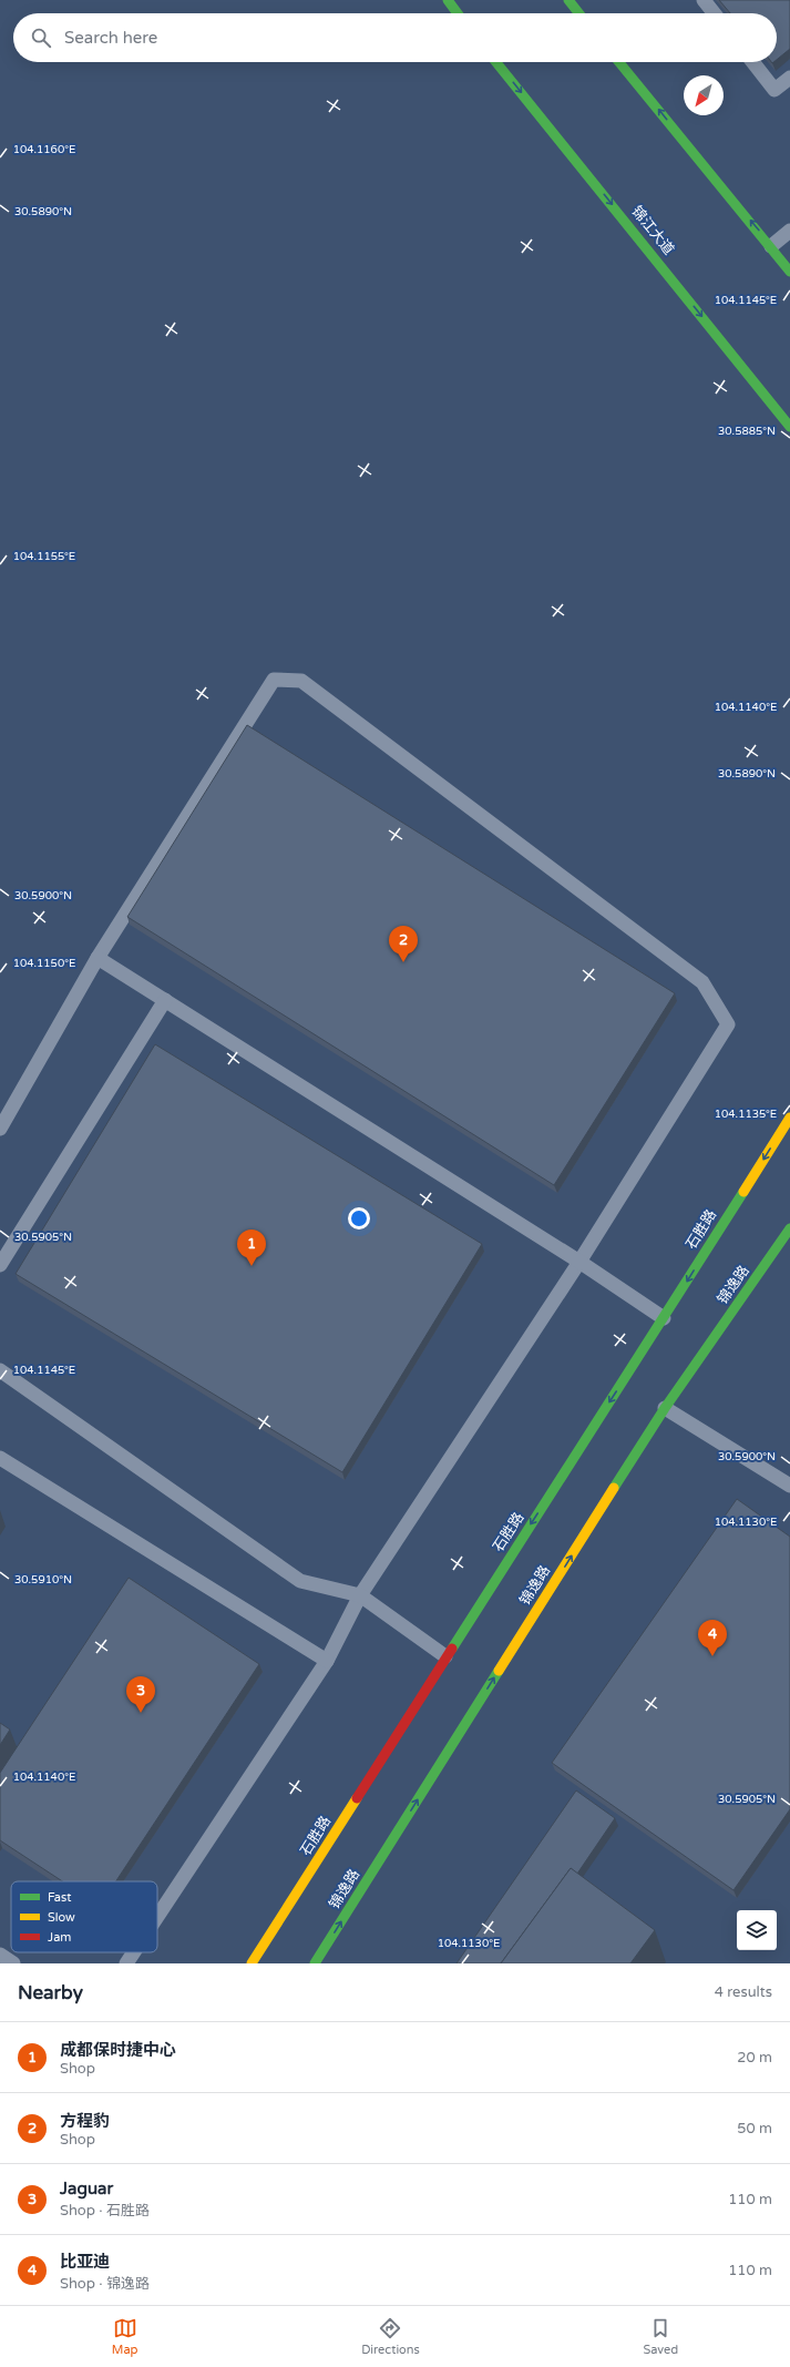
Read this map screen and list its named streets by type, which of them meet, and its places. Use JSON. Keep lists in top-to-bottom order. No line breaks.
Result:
{"streets":{"street":["锦江大道","石胜路","锦逸路"]},"one_way":["锦江大道","石胜路","锦逸路"],"legend":["Fast","Slow","Jam"],"north":"bottom left","page":{"search":"Search here","pins":["2","1","4","3"],"heading":["Nearby","4 results"],"list":[{"mark":"1","name":"成都保时捷中心","note":"Shop","value":"20 m"},{"mark":"2","name":"方程豹","note":"Shop","value":"50 m"},{"mark":"3","name":"Jaguar","note":"Shop · 石胜路","value":"110 m"},{"mark":"4","name":"比亚迪","note":"Shop · 锦逸路","value":"110 m"}],"nav":["Map","Directions","Saved"]},"coordinates":["104.1160°E","30.5890°N","104.1145°E","30.5885°N","104.1155°E","104.1140°E","30.5900°N","104.1150°E","104.1135°E","30.5905°N","104.1130°E","30.5910°N"]}
